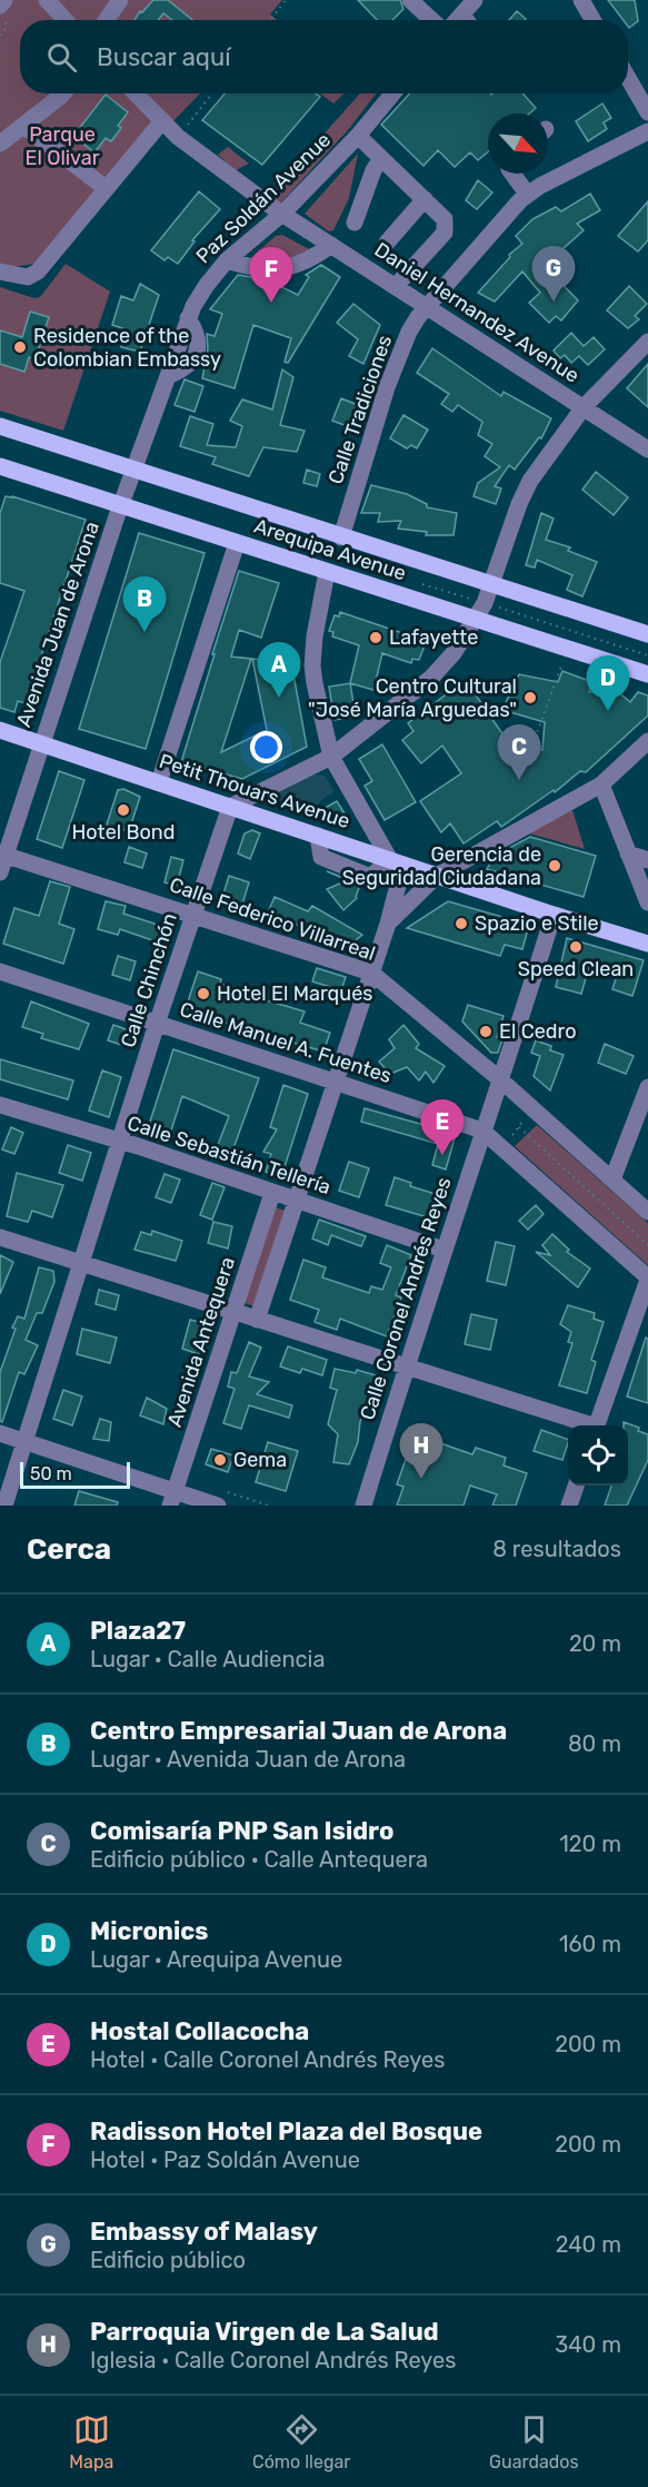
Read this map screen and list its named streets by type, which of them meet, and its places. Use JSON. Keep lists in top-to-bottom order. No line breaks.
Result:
{"streets":{"main road":["Arequipa Avenue","Petit Thouars Avenue"],"street":["Paz Soldán Avenue","Daniel Hernandez Avenue","Calle Tradiciones","Avenida Juan de Arona","Calle Federico Villarreal","Calle Chinchón","Calle Manuel A. Fuentes","Calle Sebastián Tellería","Calle Coronel Andrés Reyes","Avenida Antequera"]},"crossings":[["Paz Soldán Avenue","Daniel Hernandez Avenue"],["Paz Soldán Avenue","Arequipa Avenue"],["Paz Soldán Avenue","Avenida Juan de Arona"],["Daniel Hernandez Avenue","Calle Tradiciones"],["Calle Tradiciones","Arequipa Avenue"],["Arequipa Avenue","Avenida Juan de Arona"],["Avenida Juan de Arona","Petit Thouars Avenue"],["Avenida Juan de Arona","Calle Federico Villarreal"],["Petit Thouars Avenue","Calle Chinchón"],["Petit Thouars Avenue","Calle Coronel Andrés Reyes"],["Calle Federico Villarreal","Calle Chinchón"],["Calle Federico Villarreal","Calle Coronel Andrés Reyes"],["Calle Chinchón","Calle Manuel A. Fuentes"],["Calle Chinchón","Calle Sebastián Tellería"],["Calle Manuel A. Fuentes","Calle Coronel Andrés Reyes"],["Calle Sebastián Tellería","Calle Coronel Andrés Reyes"],["Calle Sebastián Tellería","Avenida Antequera"]],"parks":["Parque El Olivar"],"places":["Residence of the Colombian Embassy","Lafayette","Centro Cultural \"José María Arguedas\"","Hotel Bond","Gerencia de Seguridad Ciudadana","Spazio e Stile","Speed Clean","Hotel El Marqués","El Cedro","Gema"],"scale_bar":"50 m","north":"bottom right","page":{"search":"Buscar aquí","pins":["G","F","B","A","D","C","E","H"],"scale":"50 m","heading":["Cerca","8 resultados"],"list":[{"mark":"A","name":"Plaza27","note":"Lugar · Calle Audiencia","value":"20 m"},{"mark":"B","name":"Centro Empresarial Juan de Arona","note":"Lugar · Avenida Juan de Arona","value":"80 m"},{"mark":"C","name":"Comisaría PNP San Isidro","note":"Edificio público · Calle Antequera","value":"120 m"},{"mark":"D","name":"Micronics","note":"Lugar · Arequipa Avenue","value":"160 m"},{"mark":"E","name":"Hostal Collacocha","note":"Hotel · Calle Coronel Andrés Reyes","value":"200 m"},{"mark":"F","name":"Radisson Hotel Plaza del Bosque","note":"Hotel · Paz Soldán Avenue","value":"200 m"},{"mark":"G","name":"Embassy of Malasy","note":"Edificio público","value":"240 m"},{"mark":"H","name":"Parroquia Virgen de La Salud","note":"Iglesia · Calle Coronel Andrés Reyes","value":"340 m"}],"nav":["Mapa","Cómo llegar","Guardados"]}}
